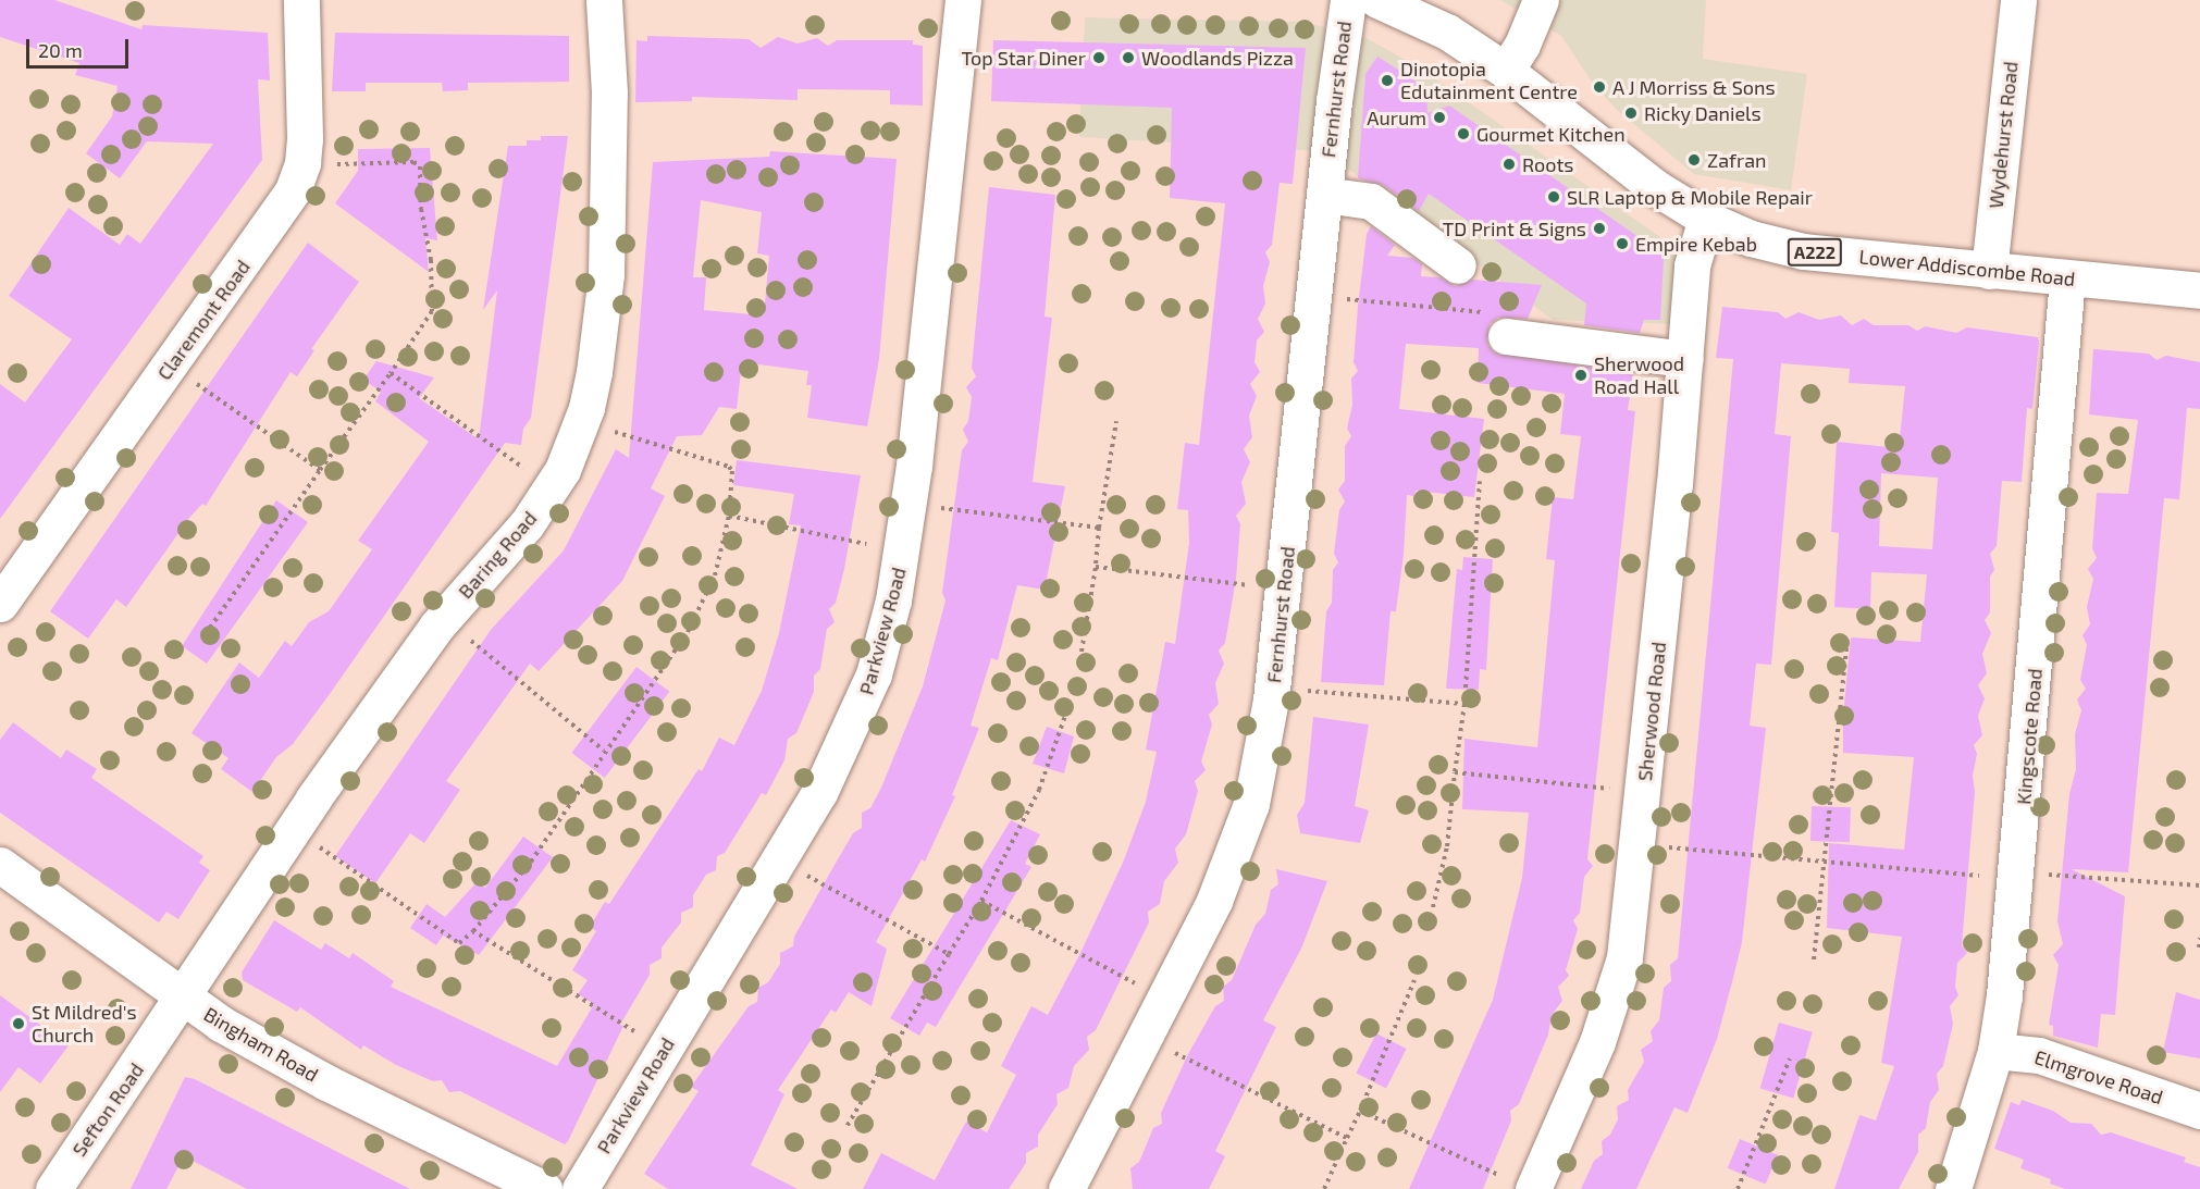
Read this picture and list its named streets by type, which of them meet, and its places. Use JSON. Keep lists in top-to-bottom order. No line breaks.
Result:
{"streets":{"street":["Fernhurst Road","Wydehurst Road","A222","Lower Addiscombe Road","Claremont Road","Baring Road","Parkview Road","Sherwood Road","Kingscote Road","Bingham Road","Elmgrove Road","Sefton Road"]},"crossings":[["Wydehurst Road","Lower Addiscombe Road"],["Lower Addiscombe Road","Sherwood Road"],["Lower Addiscombe Road","Kingscote Road"],["Baring Road","Bingham Road"],["Baring Road","Sefton Road"],["Kingscote Road","Elmgrove Road"],["Bingham Road","Sefton Road"]],"places":["Top Star Diner","Woodlands Pizza","Dinotopia Edutainment Centre","A J Morriss & Sons","Ricky Daniels","Aurum","Gourmet Kitchen","Zafran","Roots","SLR Laptop & Mobile Repair","TD Print & Signs","Empire Kebab","Sherwood Road Hall","St Mildred's Church"],"scale_bar":"20 m"}
